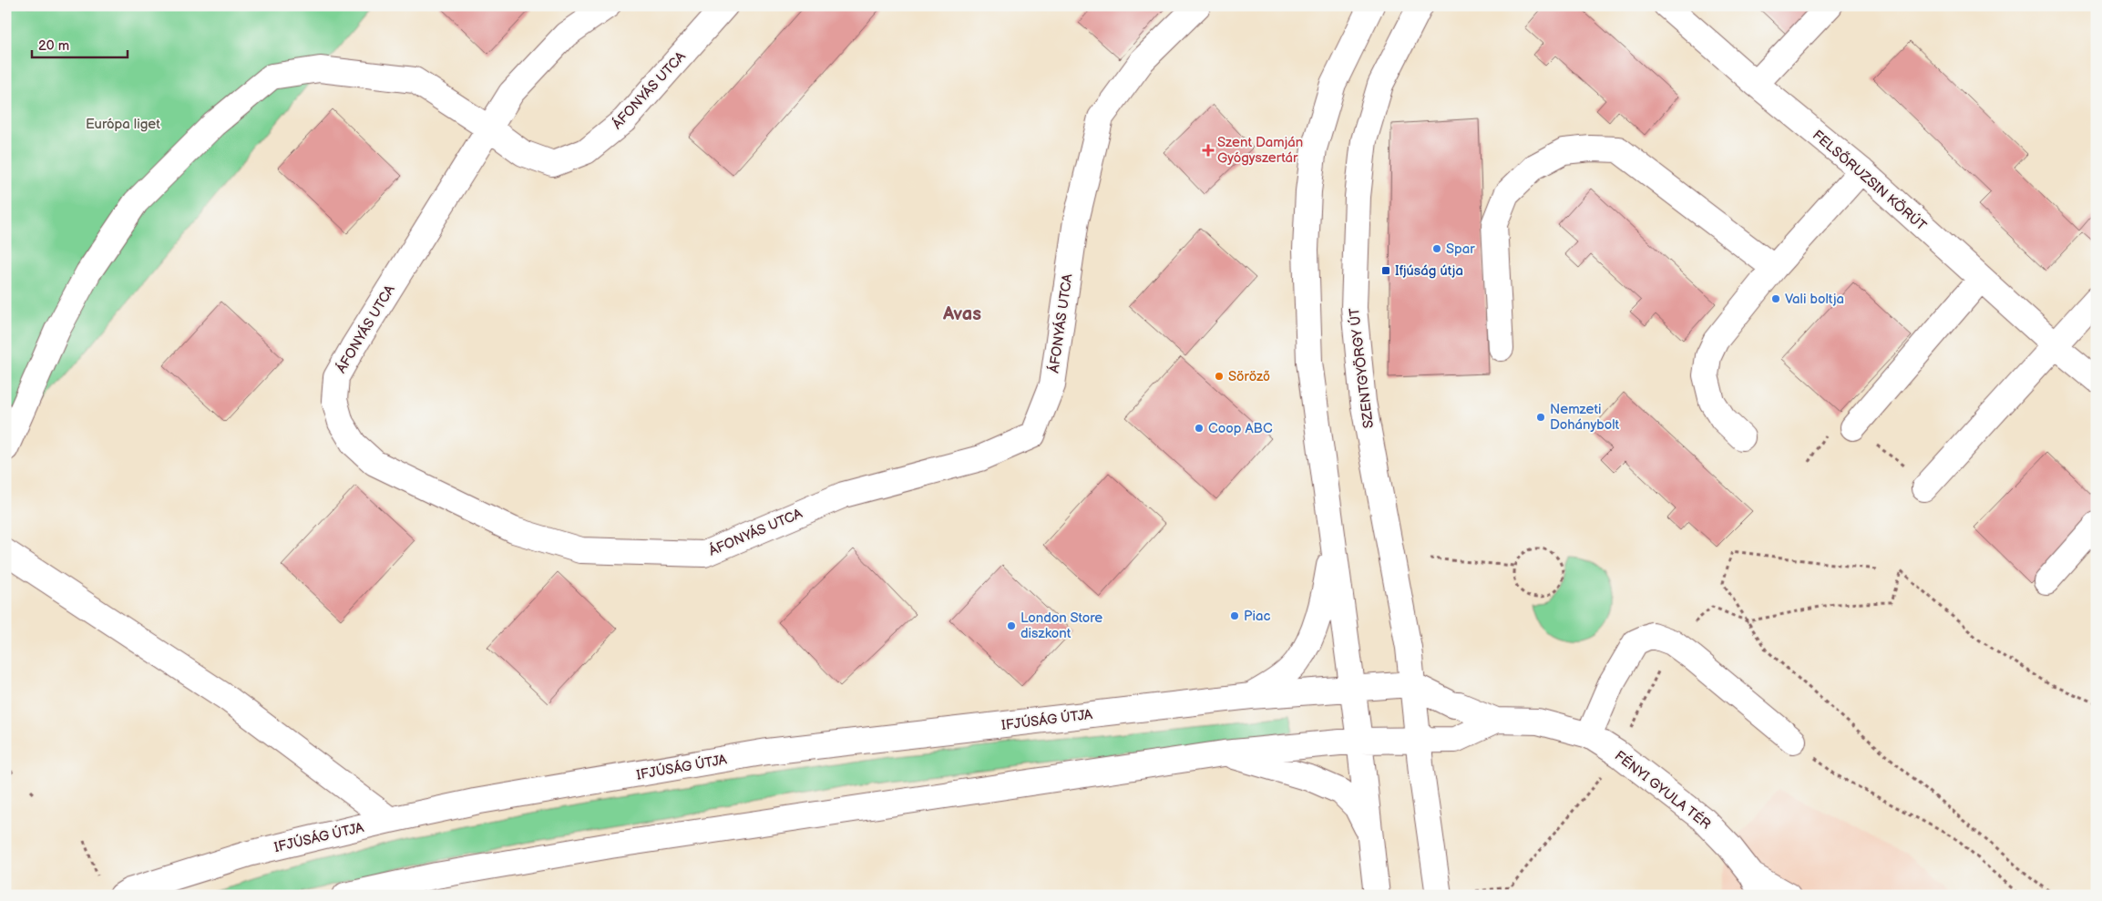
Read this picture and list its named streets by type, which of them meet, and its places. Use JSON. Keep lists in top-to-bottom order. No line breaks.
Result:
{"streets":{"street":["ÁFONYÁS UTCA","FELSŐRUZSIN KÖRÚT","SZENTGYÖRGY ÚT","IFJÚSÁG ÚTJA","FÉNYI GYULA TÉR"]},"crossings":[["SZENTGYÖRGY ÚT","IFJÚSÁG ÚTJA"],["SZENTGYÖRGY ÚT","FÉNYI GYULA TÉR"],["IFJÚSÁG ÚTJA","FÉNYI GYULA TÉR"]],"districts":["Avas"],"parks":["Európa liget"],"places":{"health":["Szent Damján Gyógyszertár"],"other":["Spar","Vali boltja","Söröző","Nemzeti Dohánybolt","Coop ABC","Piac","London Store diszkont"],"transit":["Ifjúság útja"]},"scale_bar":"20 m"}
